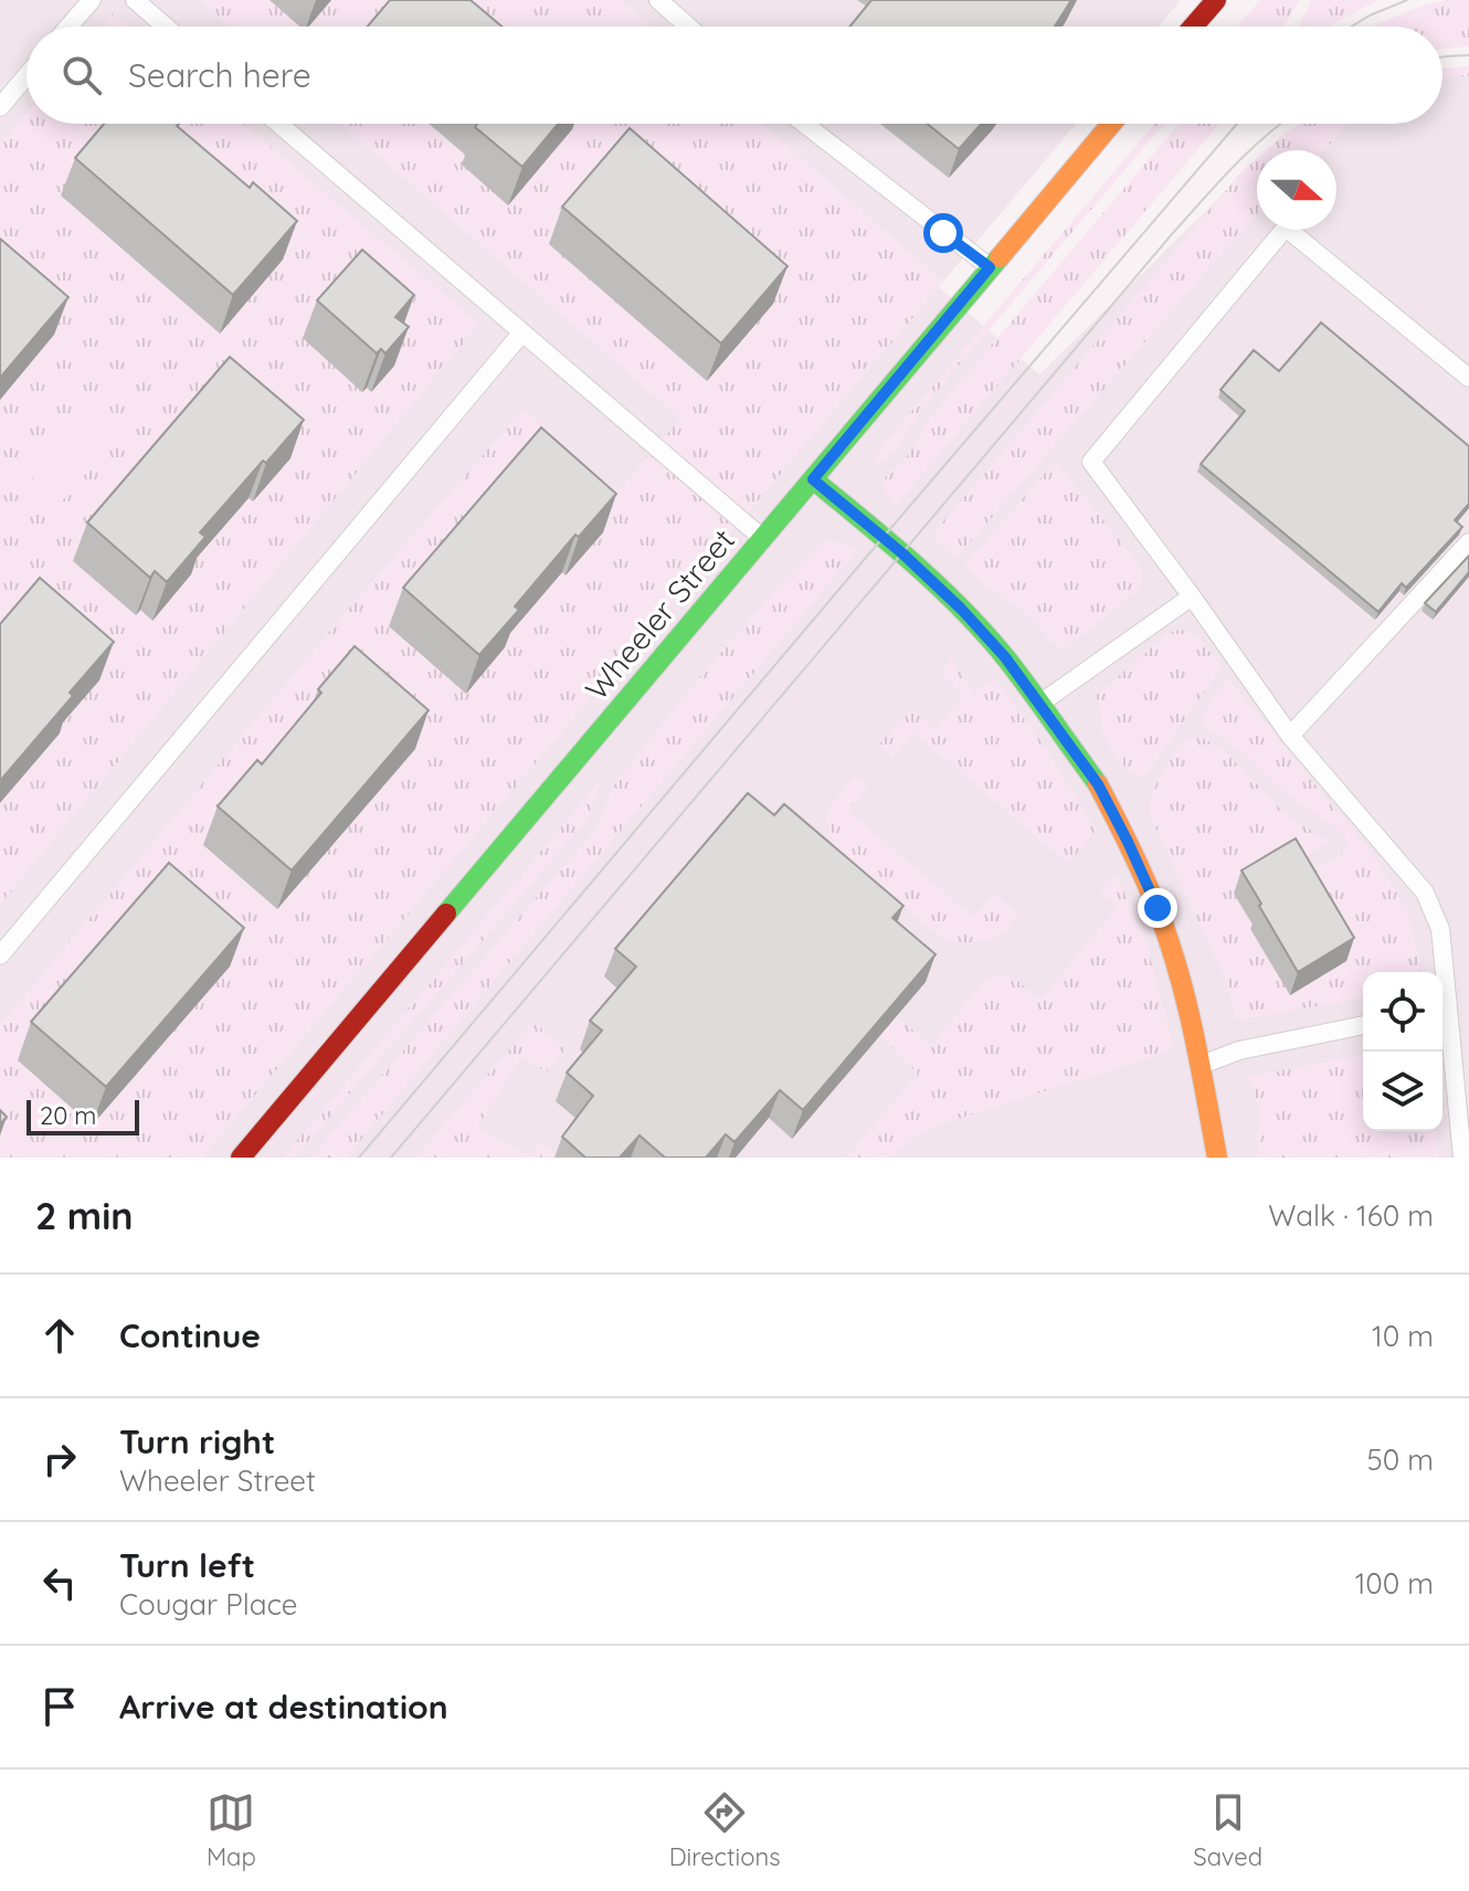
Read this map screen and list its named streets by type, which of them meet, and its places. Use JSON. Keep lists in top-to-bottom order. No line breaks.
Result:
{"streets":{"main road":["Wheeler Street"]},"scale_bar":"20 m","north":"right","page":{"search":"Search here","scale":"20 m","heading":["2 min","Walk · 160 m"],"list":[["Continue","10 m"],["Turn right","Wheeler Street","50 m"],["Turn left","Cougar Place","100 m"],"Arrive at destination"],"nav":["Map","Directions","Saved"]}}
